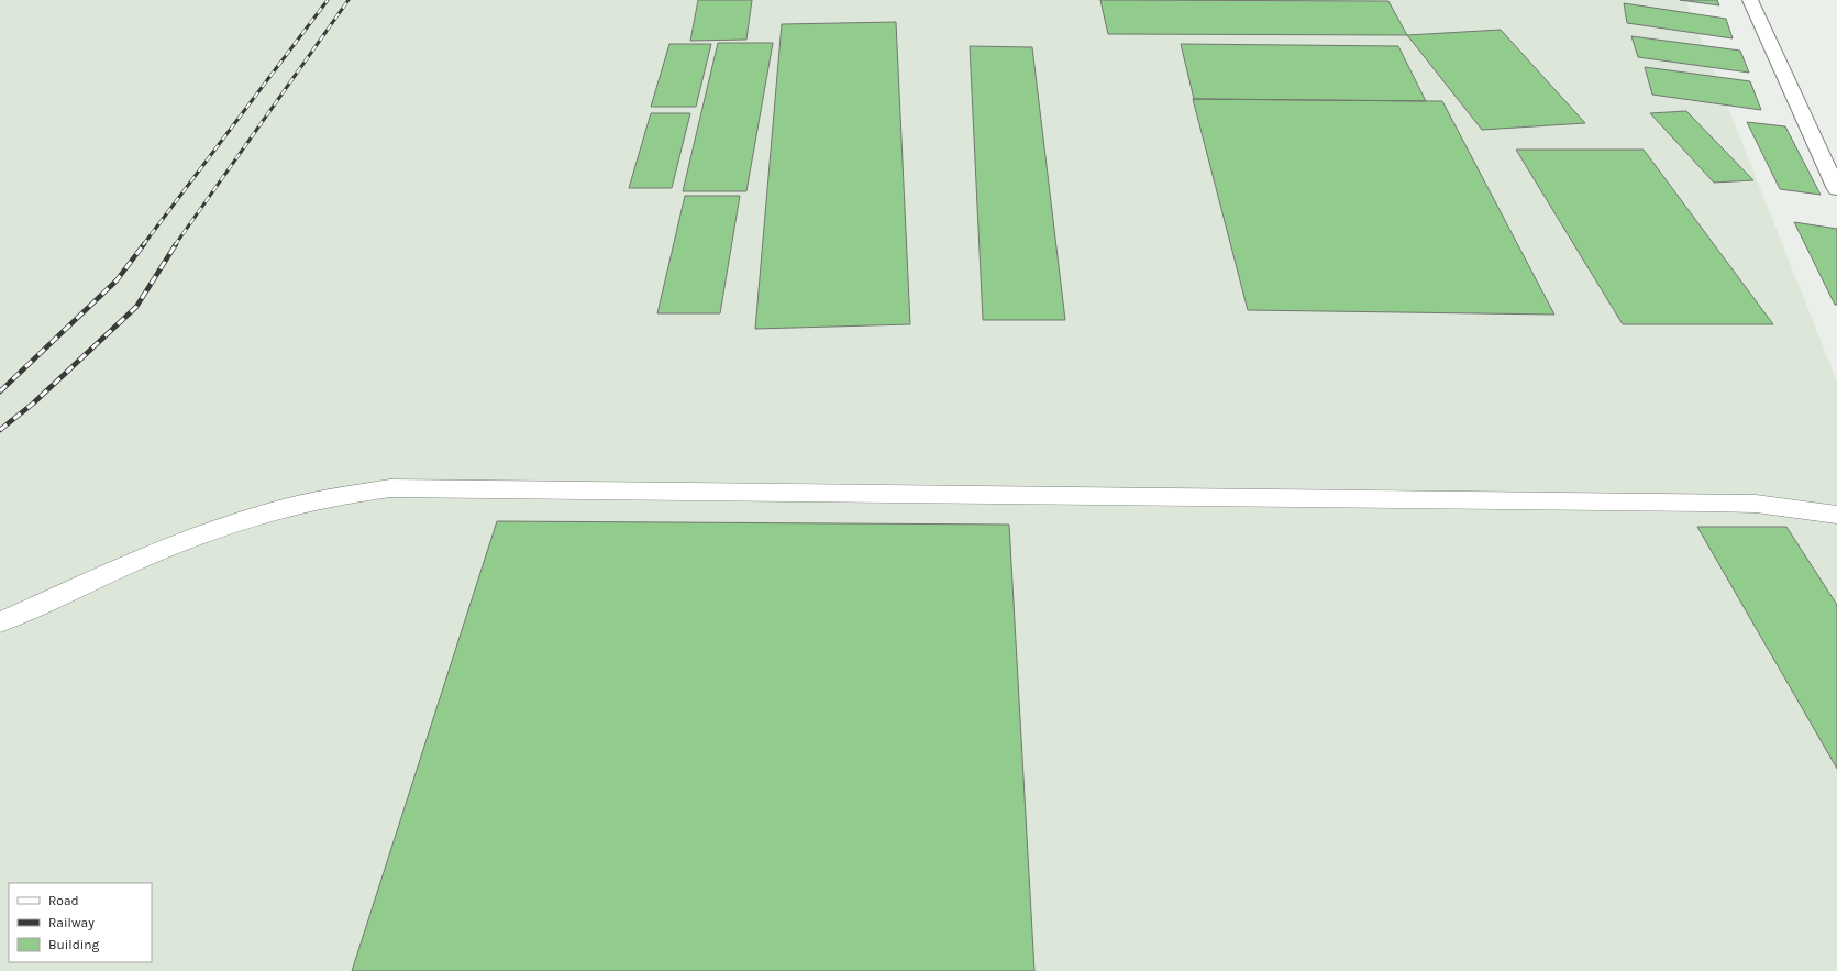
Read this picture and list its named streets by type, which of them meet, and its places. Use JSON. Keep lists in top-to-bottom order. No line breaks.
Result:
{"legend":["Road","Railway","Building"]}
